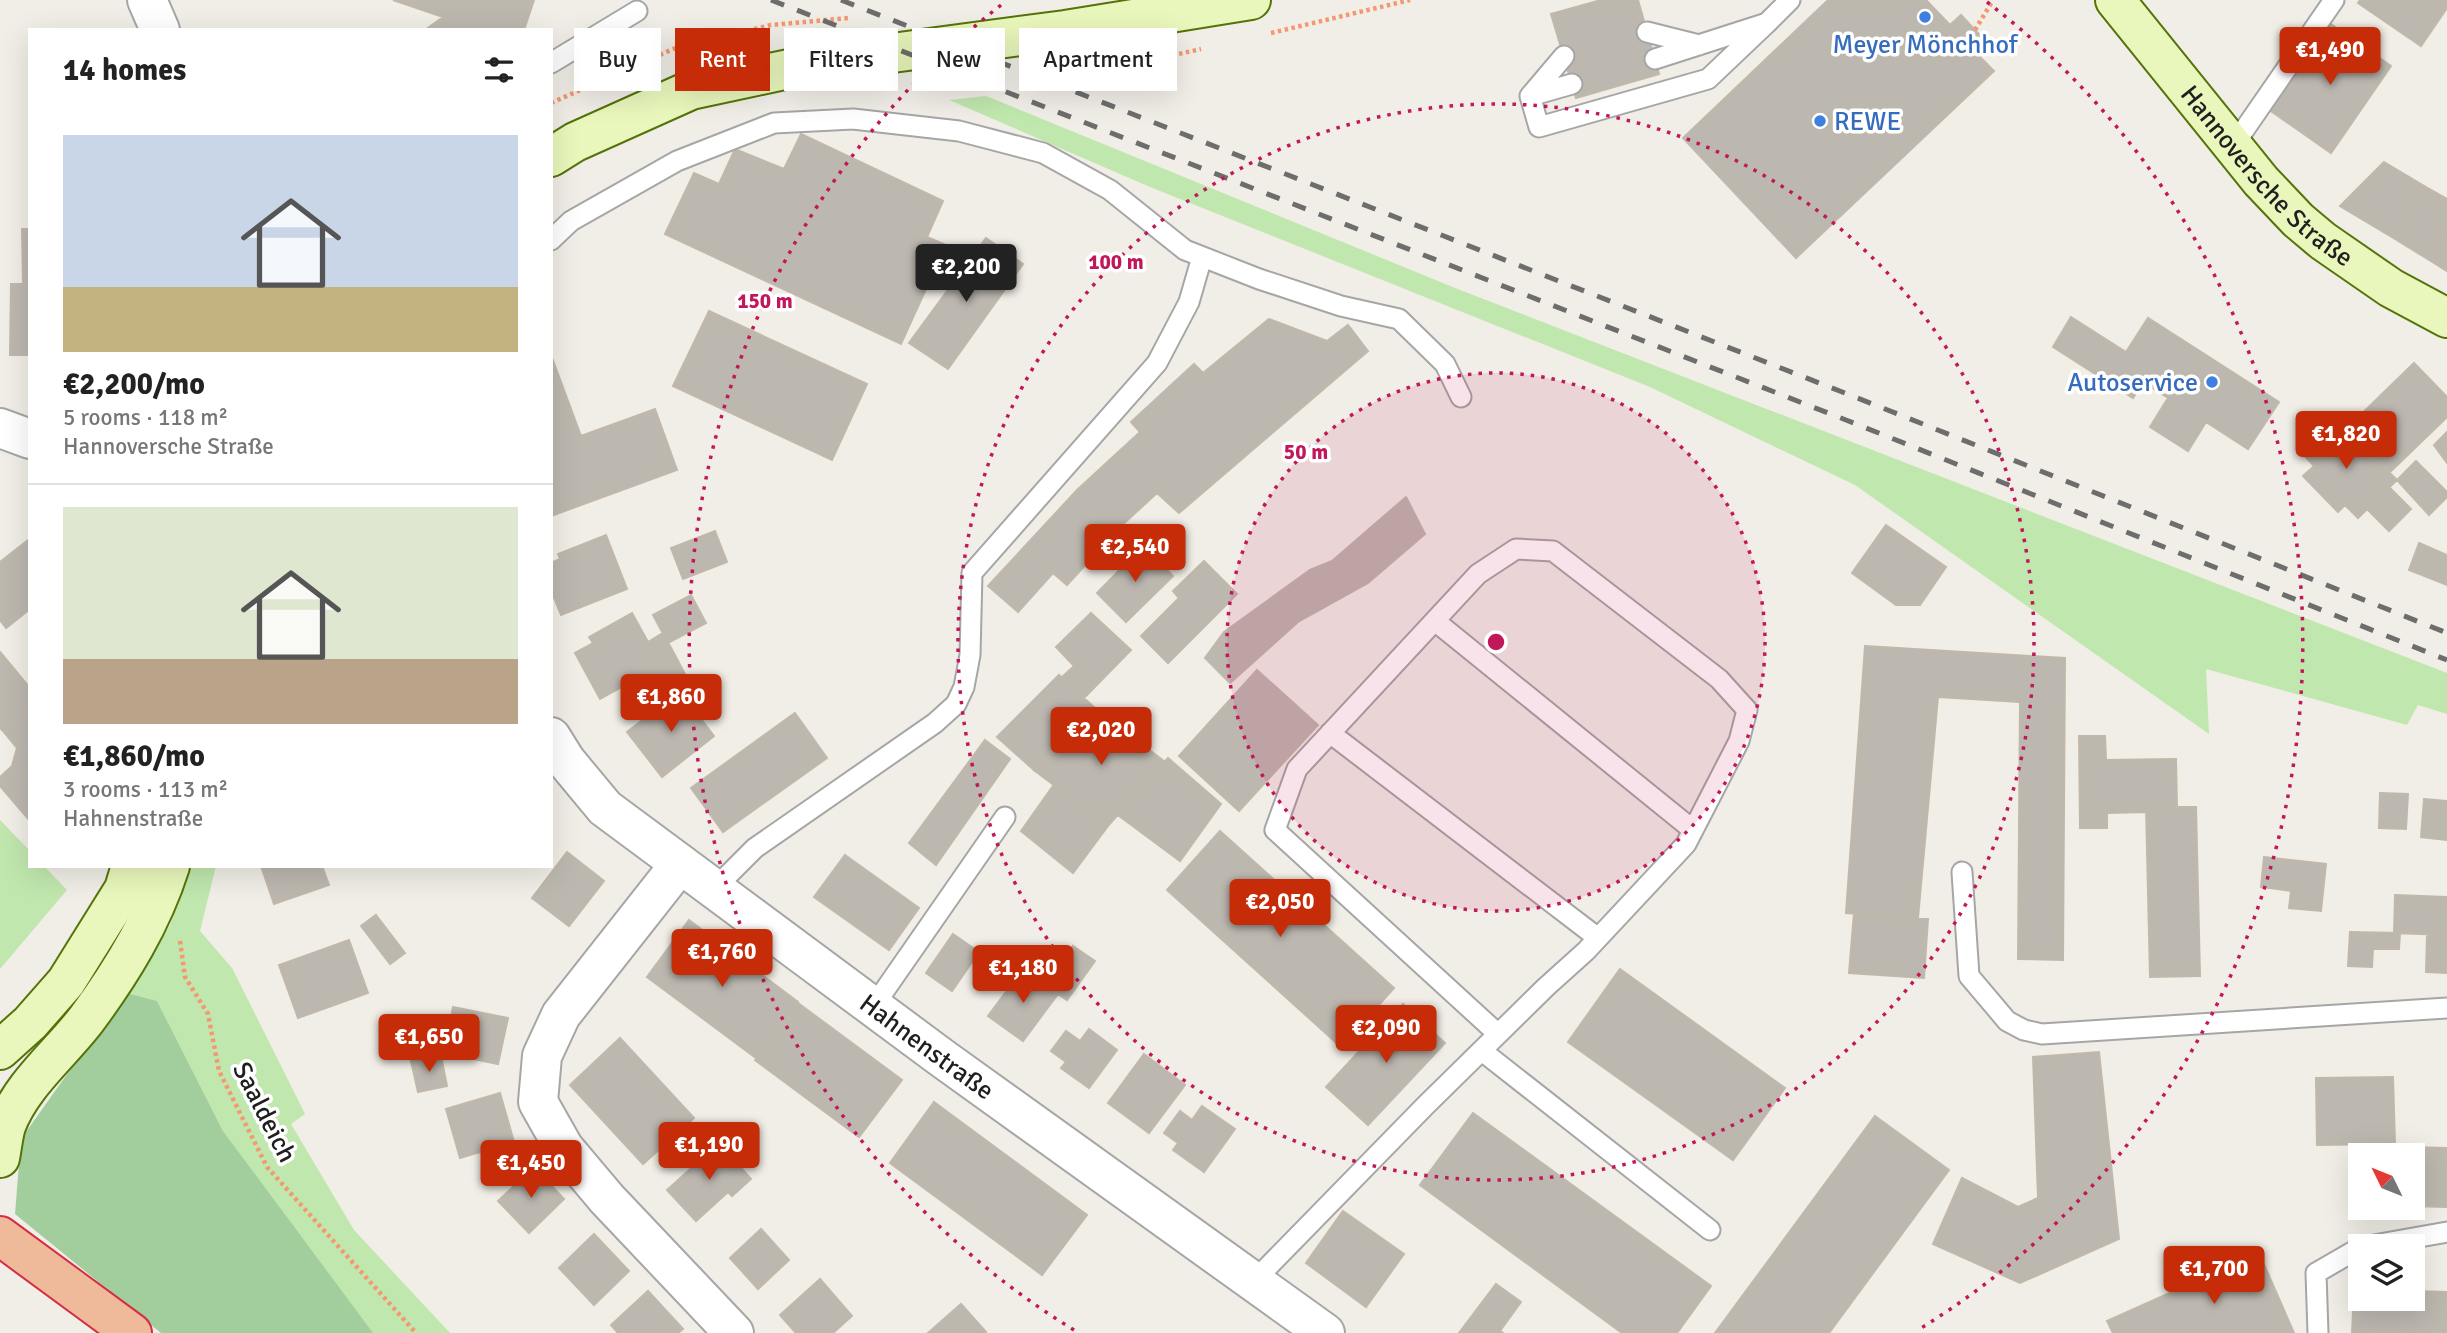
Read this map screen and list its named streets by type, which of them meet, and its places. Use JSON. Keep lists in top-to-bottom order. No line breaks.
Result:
{"streets":{"main road":["Hannoversche Straße"],"street":["Hahnenstraße"],"path":["Saaldeich"]},"places":["Meyer Mönchhof","REWE","Autoservice"],"north":"top left","page":{"price":["€1,490","€2,200","€1,820","€2,540","€1,860","€2,020","€2,050","€1,760","€1,180","€2,090","€1,650","€1,190","€1,450","€1,700"],"chip":["Buy","Rent","Filters","New","Apartment"],"heading":"14 homes","list":[{"name":"€2,200/mo","note":"5 rooms · 118 m² · Hannoversche Straße"},{"name":"€1,860/mo","note":"3 rooms · 113 m² · Hahnenstraße"}]},"rings":["100 m","150 m","50 m"]}
